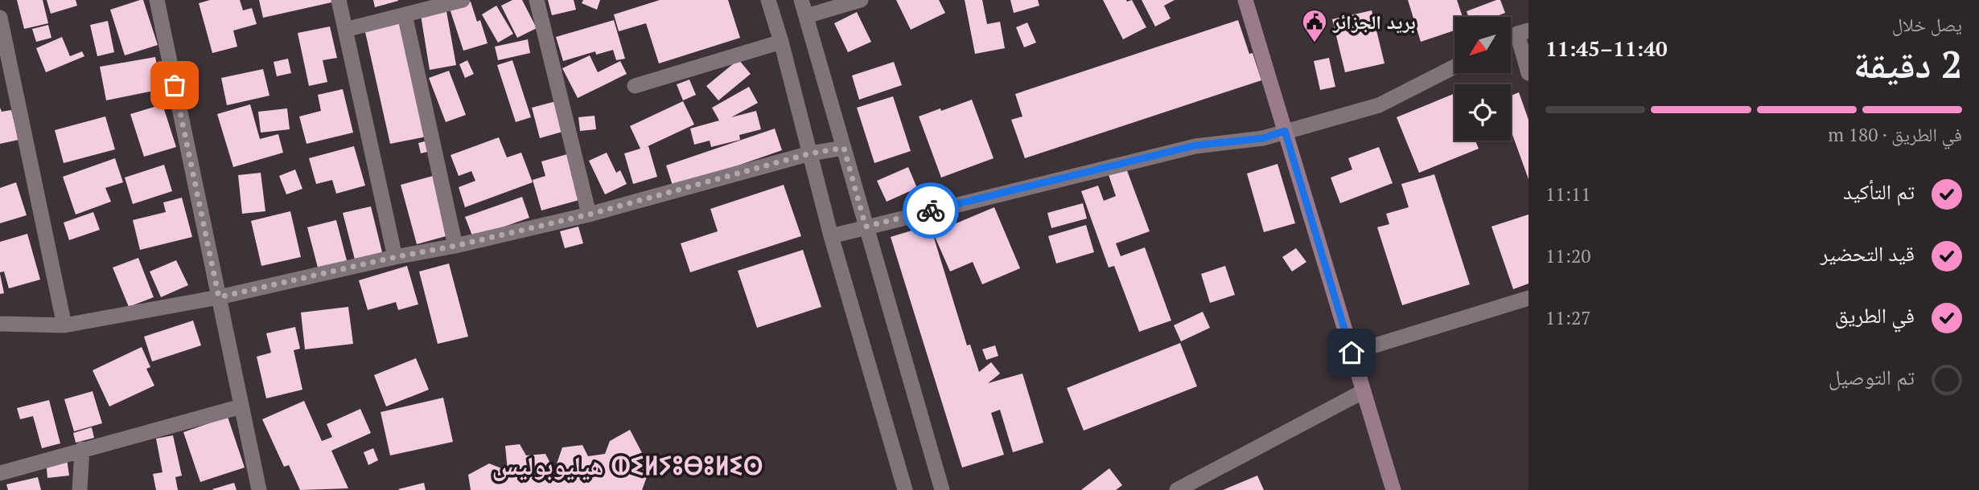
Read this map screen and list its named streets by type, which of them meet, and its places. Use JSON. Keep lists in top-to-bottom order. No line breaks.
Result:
{"districts":["ھيليوبوليس ⵀⵉⵍⵢⵓⴱⵓⵍⵉⵙ"],"places":{"public building":["بريد الجزائر"]},"north":"bottom left","page":{"heading":["2 دقيقة","يصل خلال","11:40–11:45"],"bar":"في الطريق · 180 m","list":[["تم التأكيد","11:11"],["قيد التحضير","11:20"],["في الطريق","11:27"],"تم التوصيل"]}}
